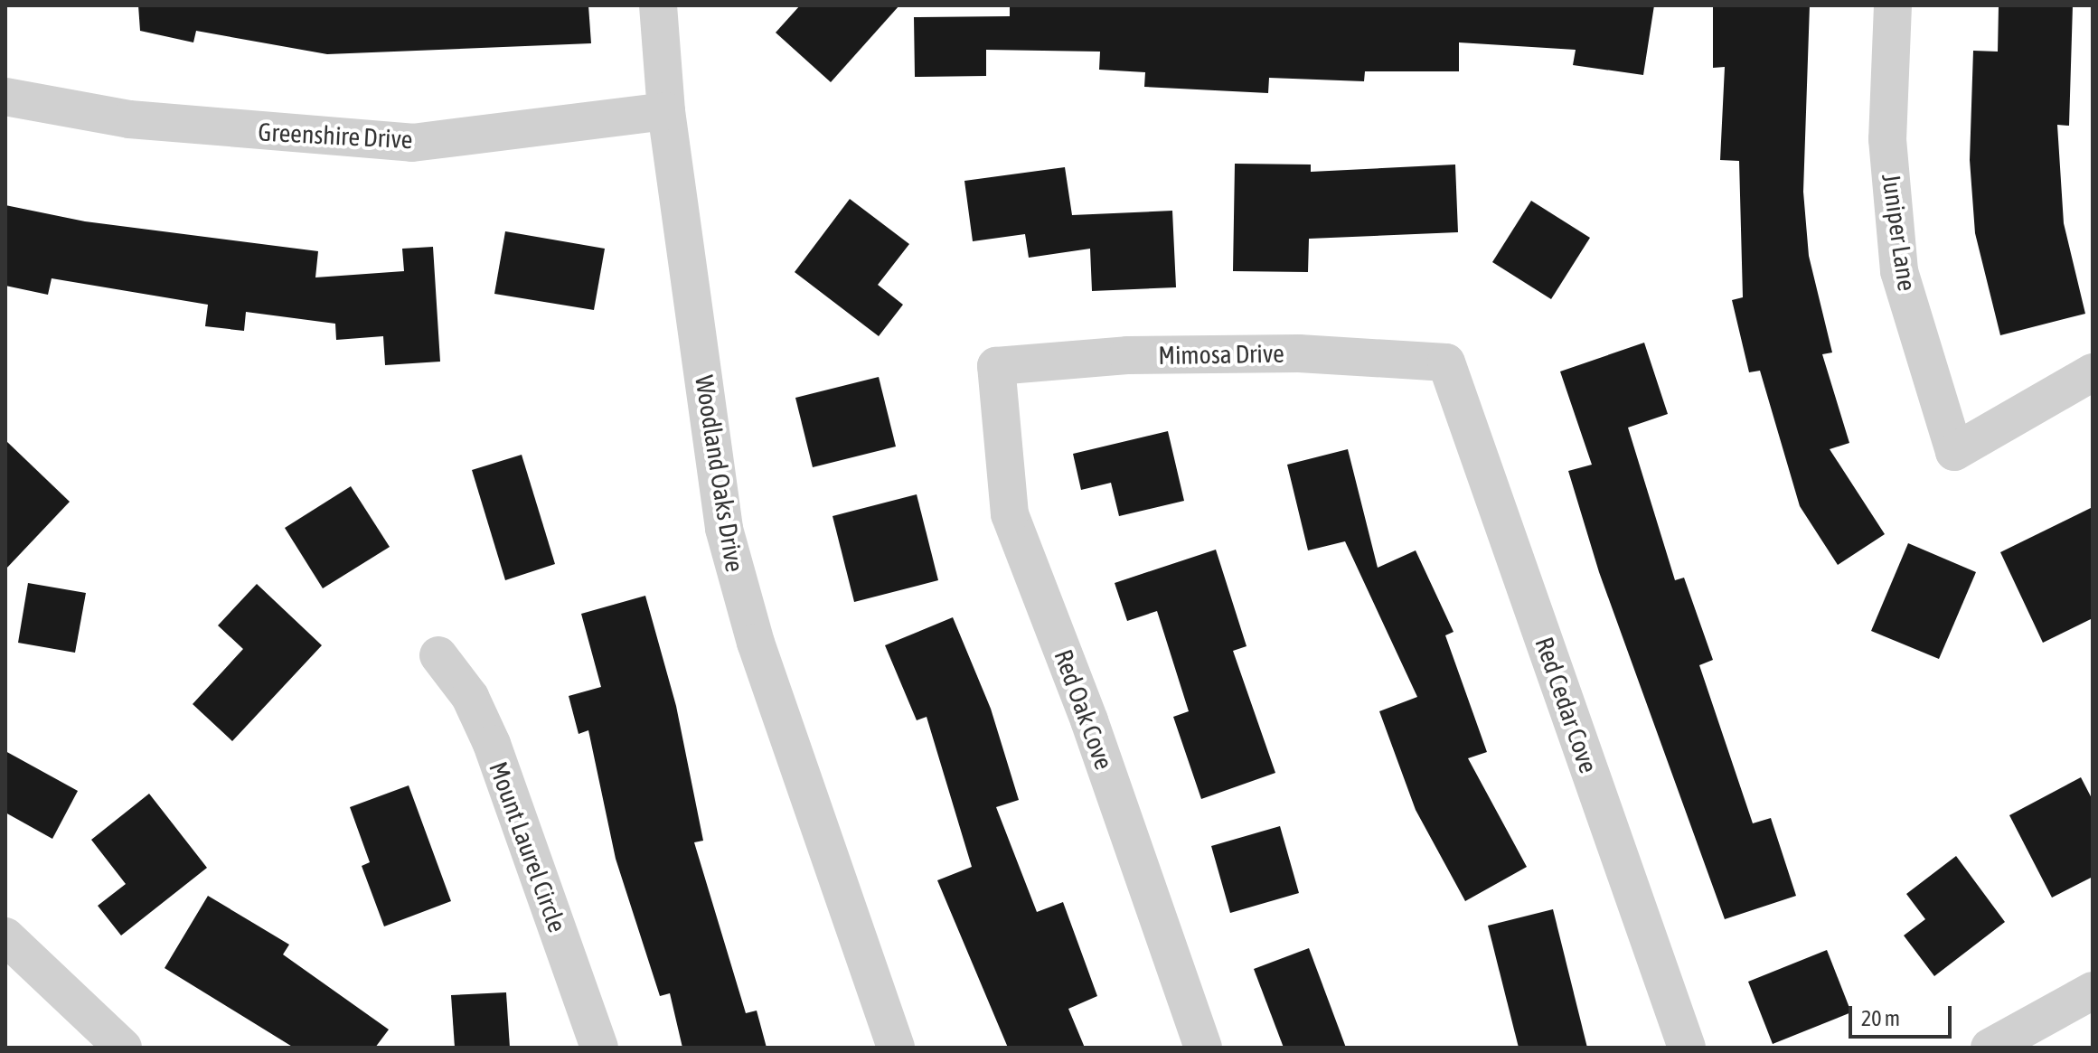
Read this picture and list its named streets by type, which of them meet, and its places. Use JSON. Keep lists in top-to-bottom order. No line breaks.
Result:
{"streets":{"street":["Greenshire Drive","Juniper Lane","Mimosa Drive","Woodland Oaks Drive","Red Cedar Cove","Red Oak Cove","Mount Laurel Circle"]},"crossings":[["Greenshire Drive","Woodland Oaks Drive"],["Mimosa Drive","Red Cedar Cove"],["Mimosa Drive","Red Oak Cove"]],"scale_bar":"20 m"}
